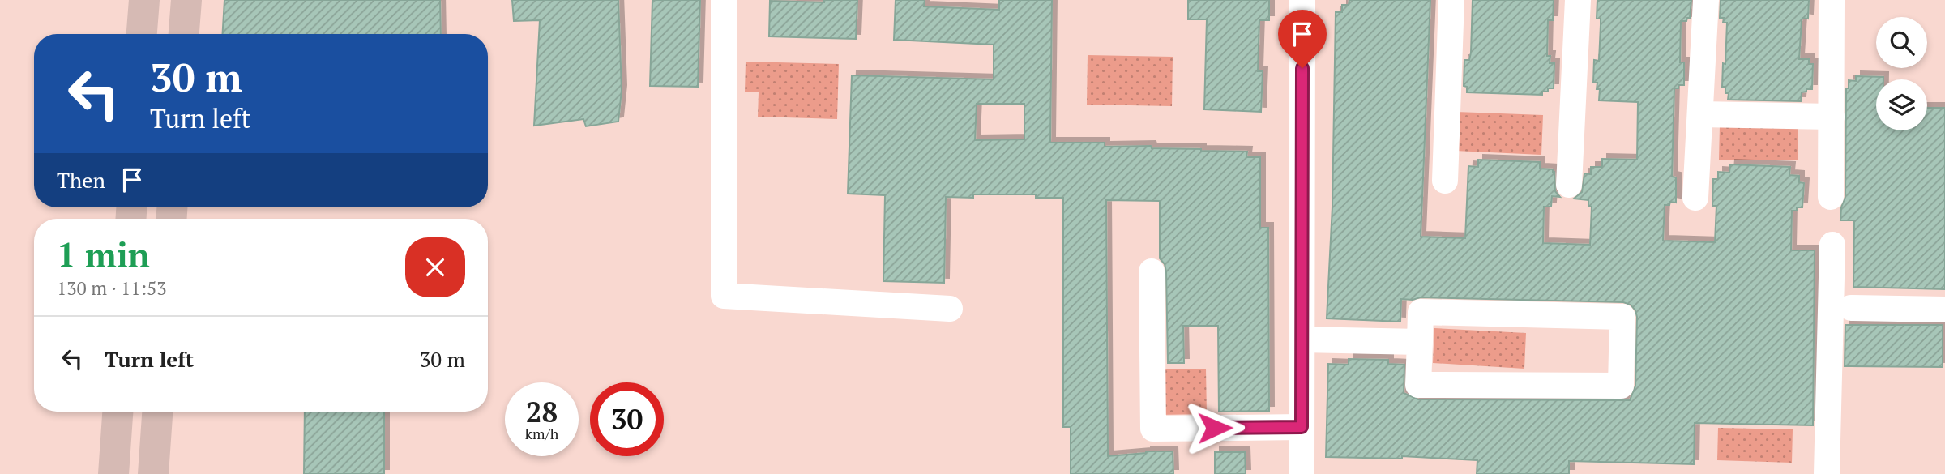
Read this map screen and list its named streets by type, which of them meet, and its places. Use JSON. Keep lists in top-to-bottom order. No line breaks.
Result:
{"page":{"turn":["30 m","Turn left"],"then":"Then","heading":["1 min","130 m · 11:53"],"list":[{"name":"Turn left","value":"30 m"}],"speed":"28 km/h","limit":"30"}}
